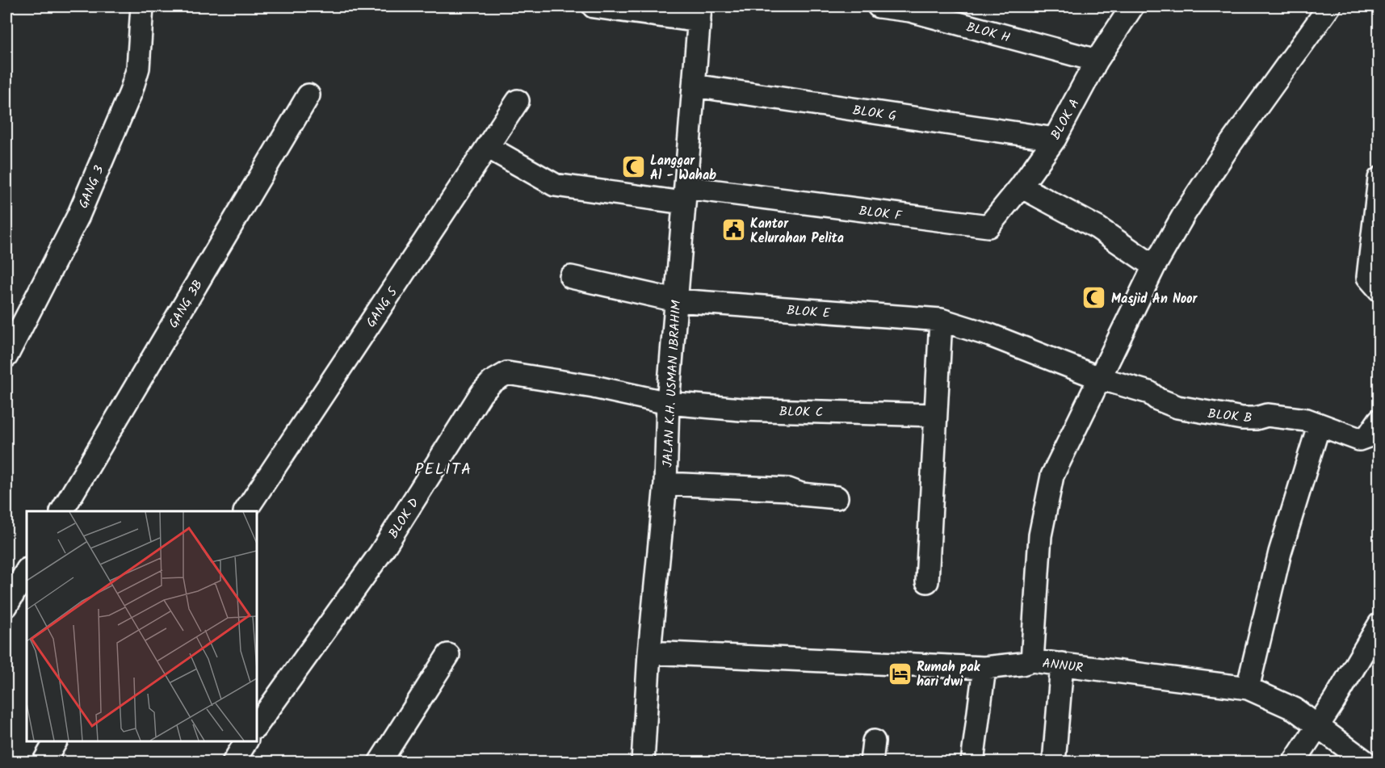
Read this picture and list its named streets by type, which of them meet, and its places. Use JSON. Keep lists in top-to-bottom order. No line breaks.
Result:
{"streets":{"street":["BLOK H","BLOK G","BLOK A","GANG 3","BLOK F","GANG 3B","GANG 5","BLOK E","JALAN K.H. USMAN IBRAHIM","BLOK C","BLOK B","BLOK D","ANNUR"]},"crossings":[["BLOK H","BLOK A"],["BLOK G","BLOK A"],["BLOK G","JALAN K.H. USMAN IBRAHIM"],["BLOK A","BLOK F"],["BLOK F","GANG 5"],["BLOK F","JALAN K.H. USMAN IBRAHIM"],["BLOK E","JALAN K.H. USMAN IBRAHIM"],["BLOK E","BLOK B"],["JALAN K.H. USMAN IBRAHIM","BLOK C"],["JALAN K.H. USMAN IBRAHIM","BLOK D"],["JALAN K.H. USMAN IBRAHIM","ANNUR"],["BLOK C","BLOK D"]],"districts":["PELITA"],"places":{"mosque":["Langgar Al - Wahab","Masjid An Noor"],"public building":["Kantor Kelurahan Pelita"],"hotel":["Rumah pak hari dwi"]}}
